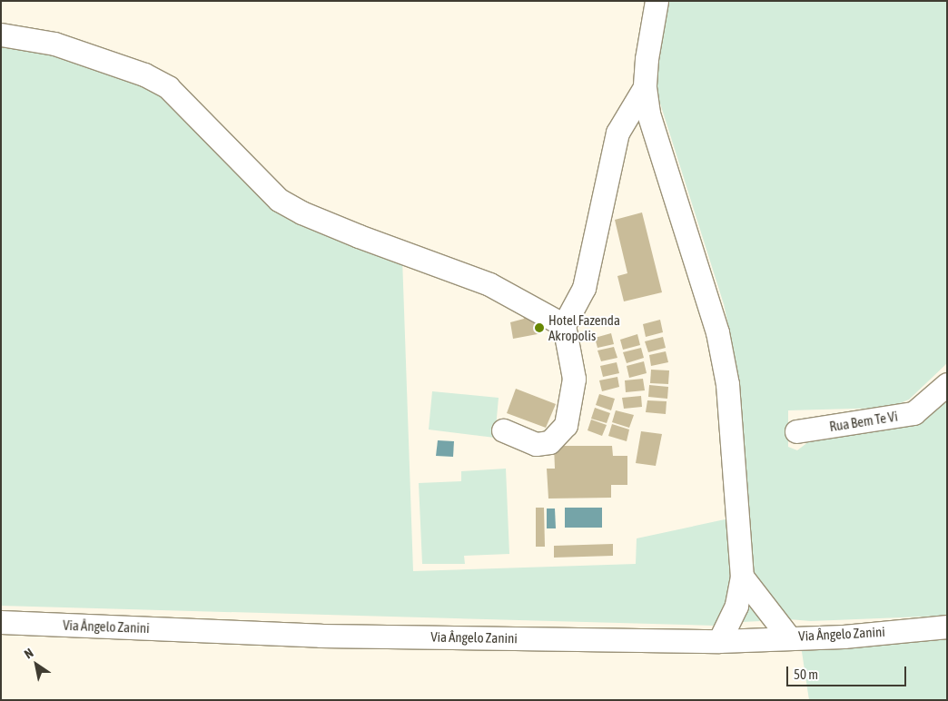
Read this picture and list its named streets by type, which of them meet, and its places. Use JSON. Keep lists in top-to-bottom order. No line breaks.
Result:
{"streets":{"street":["Rua Bem Te Vi","Via Ângelo Zanini"]},"places":["Hotel Fazenda Akropolis"],"scale_bar":"50 m","north":"top left"}
